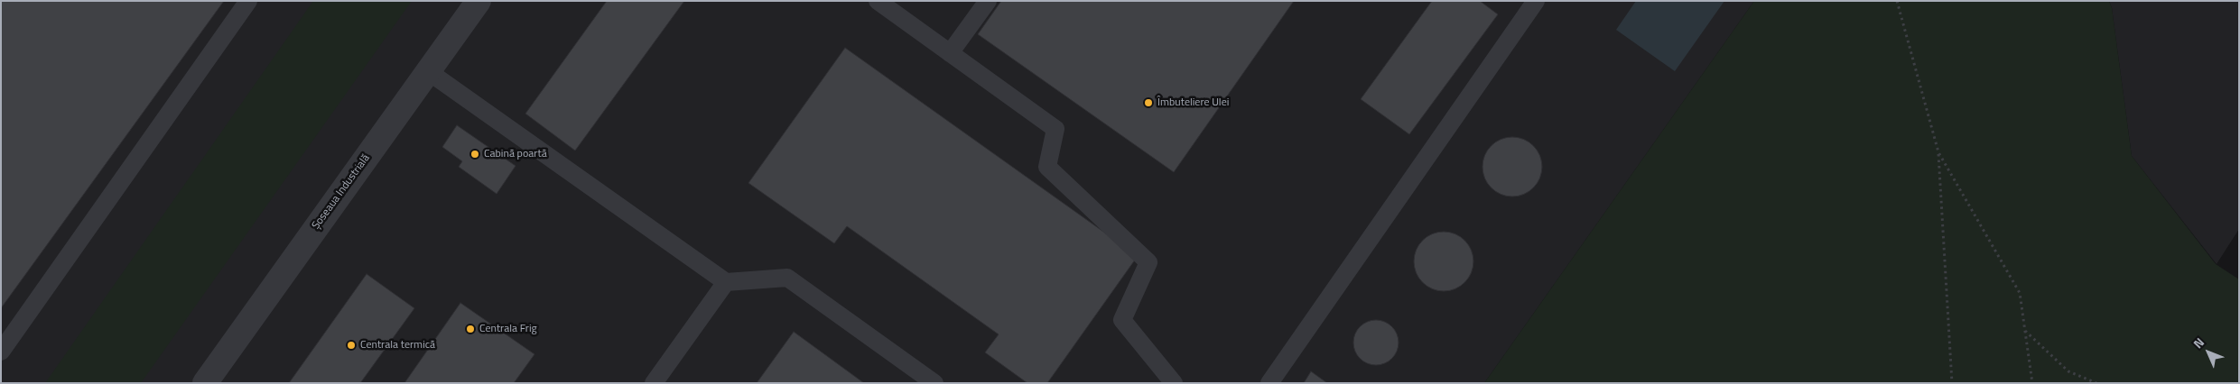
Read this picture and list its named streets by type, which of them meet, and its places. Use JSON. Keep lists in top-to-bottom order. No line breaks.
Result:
{"streets":{"street":["Șoseaua Industrială"]},"places":["Îmbuteliere Ulei","Cabină poartă","Centrala Frig","Centrala termică"],"north":"top left"}
